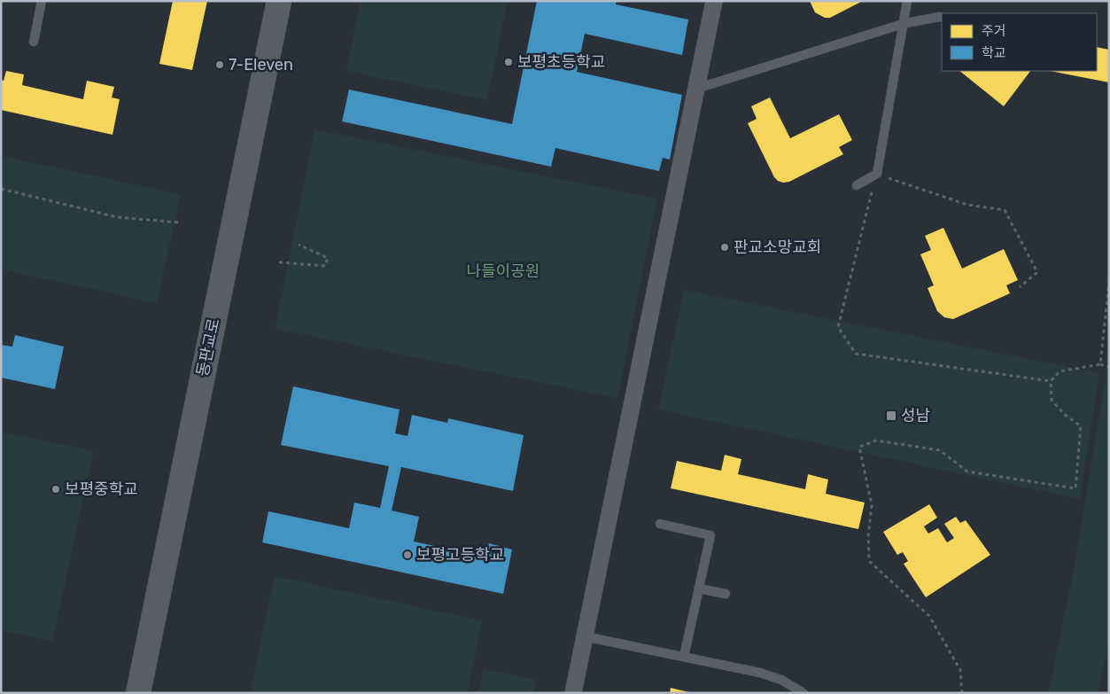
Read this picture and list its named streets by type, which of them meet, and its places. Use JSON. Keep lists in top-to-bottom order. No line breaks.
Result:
{"streets":{"main road":["동판교로"]},"parks":["나들이공원"],"places":{"other":["보평초등학교","7-Eleven","판교소망교회","보평중학교","보평고등학교"],"transit":["성남"]},"legend":["주거","학교"]}
